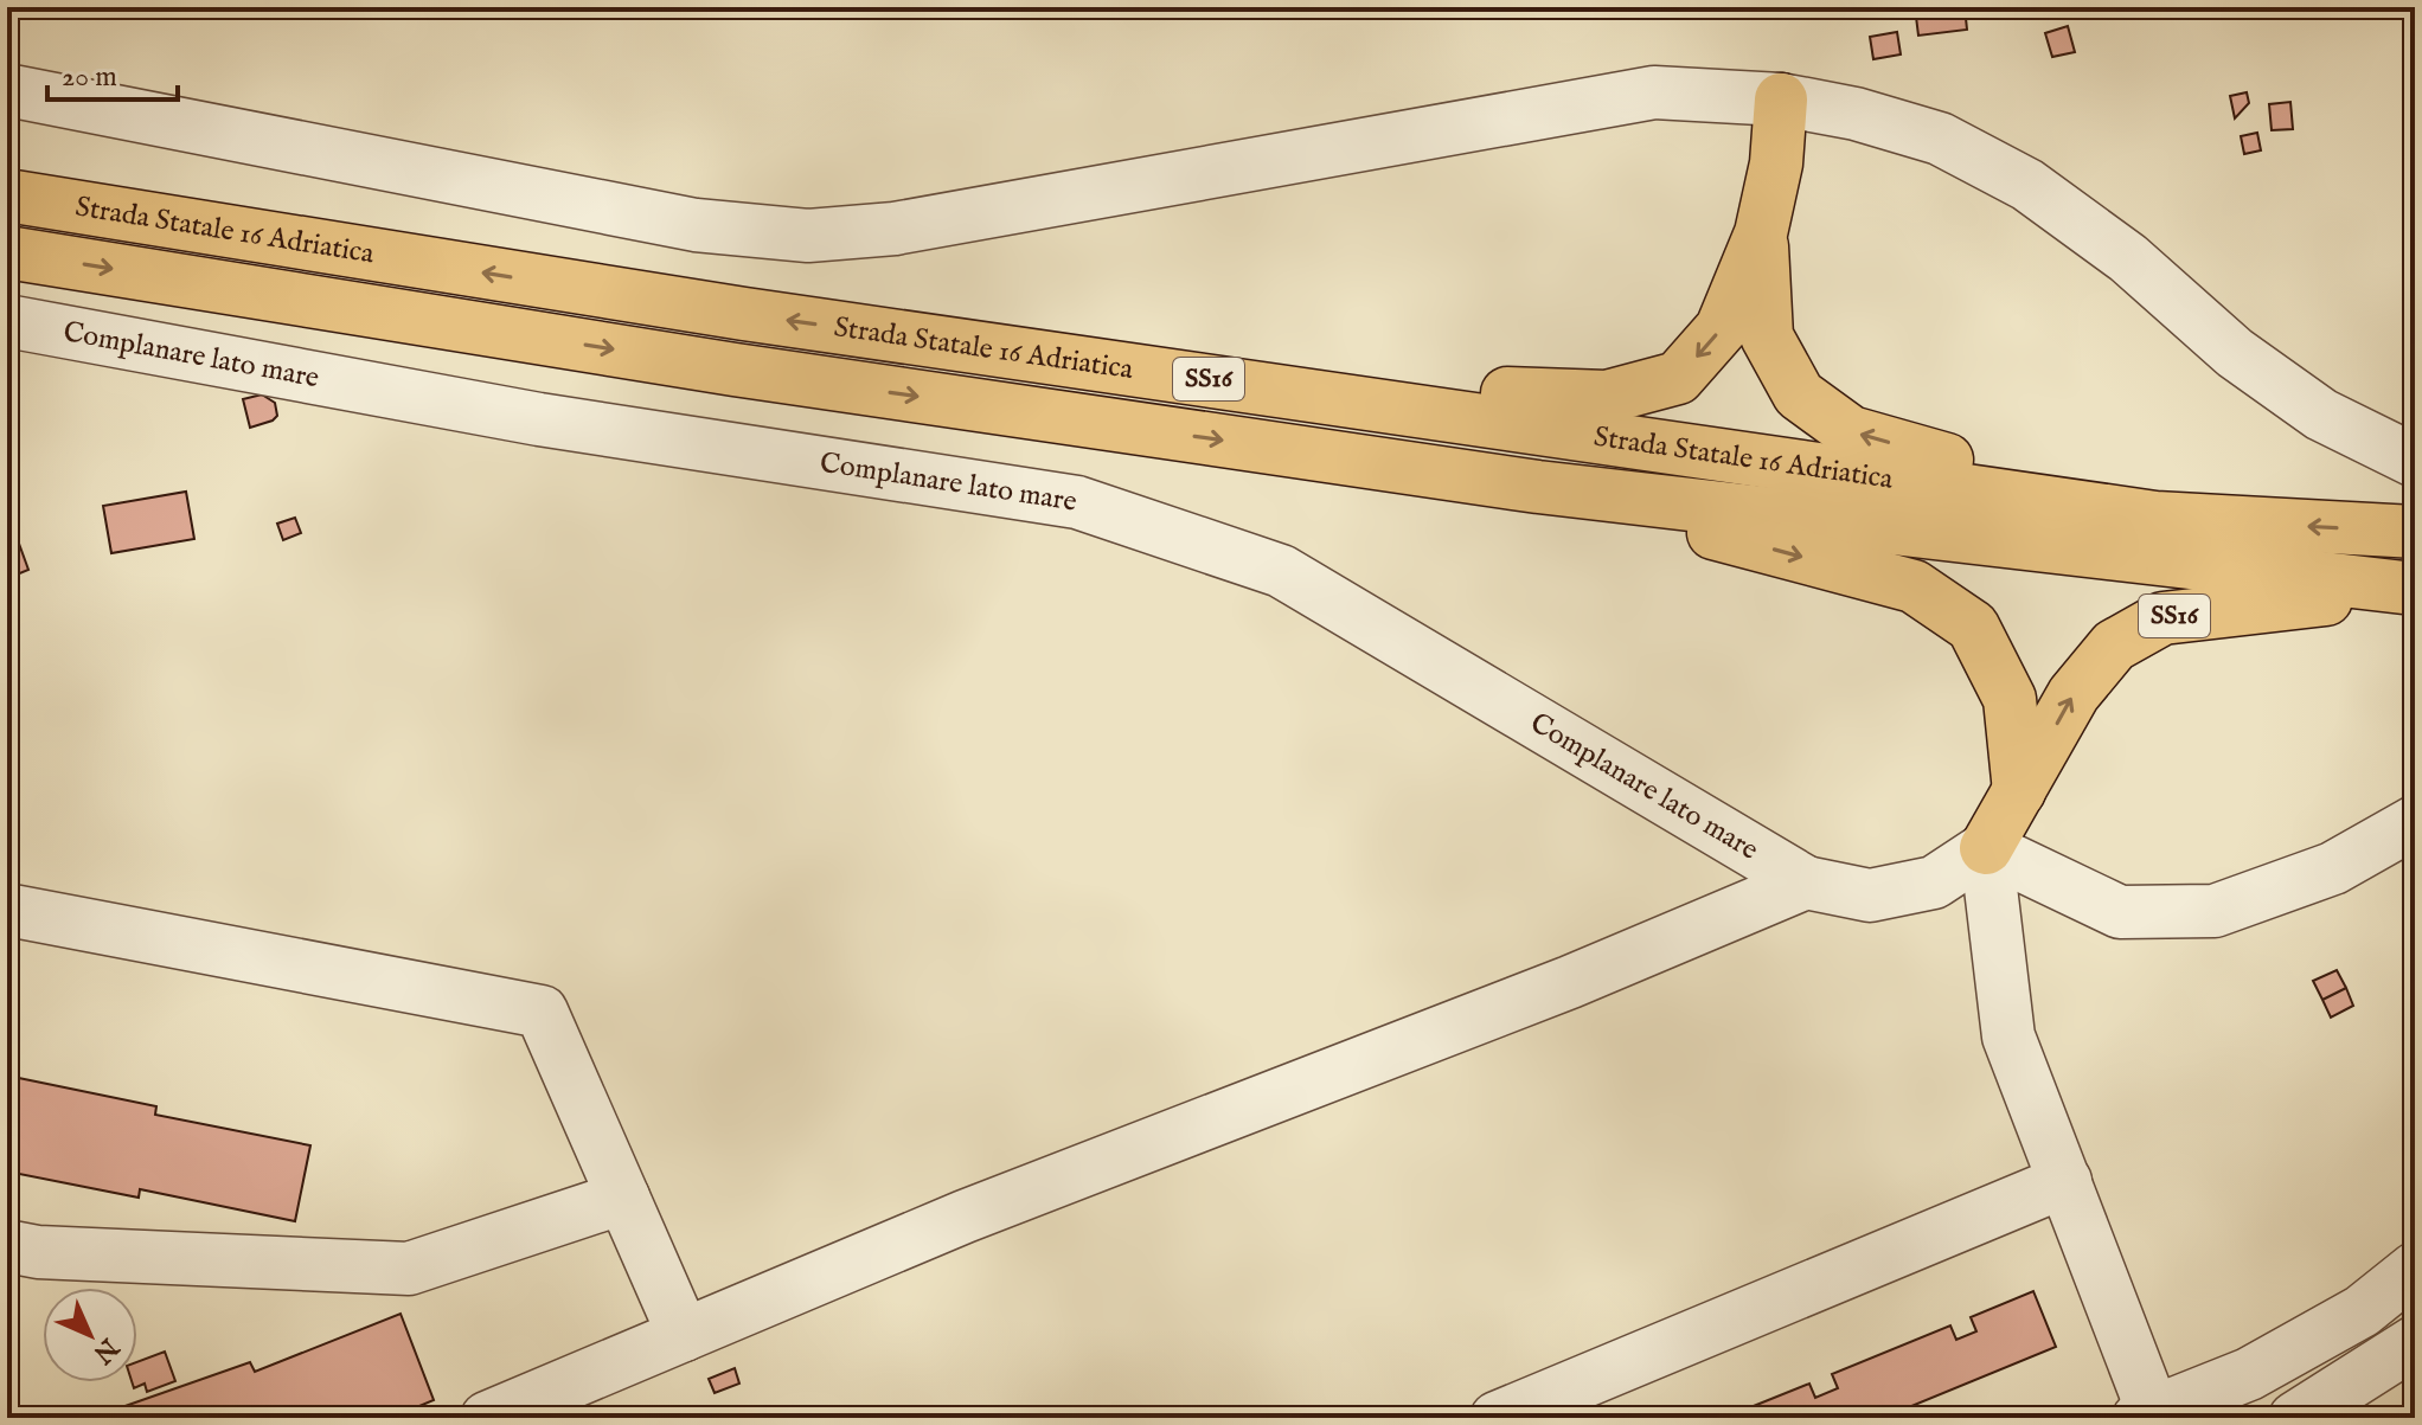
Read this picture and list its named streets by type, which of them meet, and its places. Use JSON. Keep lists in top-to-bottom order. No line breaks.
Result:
{"streets":{"highway":["Strada Statale 16 Adriatica","SS16"],"street":["Complanare lato mare"]},"crossings":[["Strada Statale 16 Adriatica","SS16"],["Complanare lato mare","SS16"]],"scale_bar":"20 m","north":"bottom right"}
